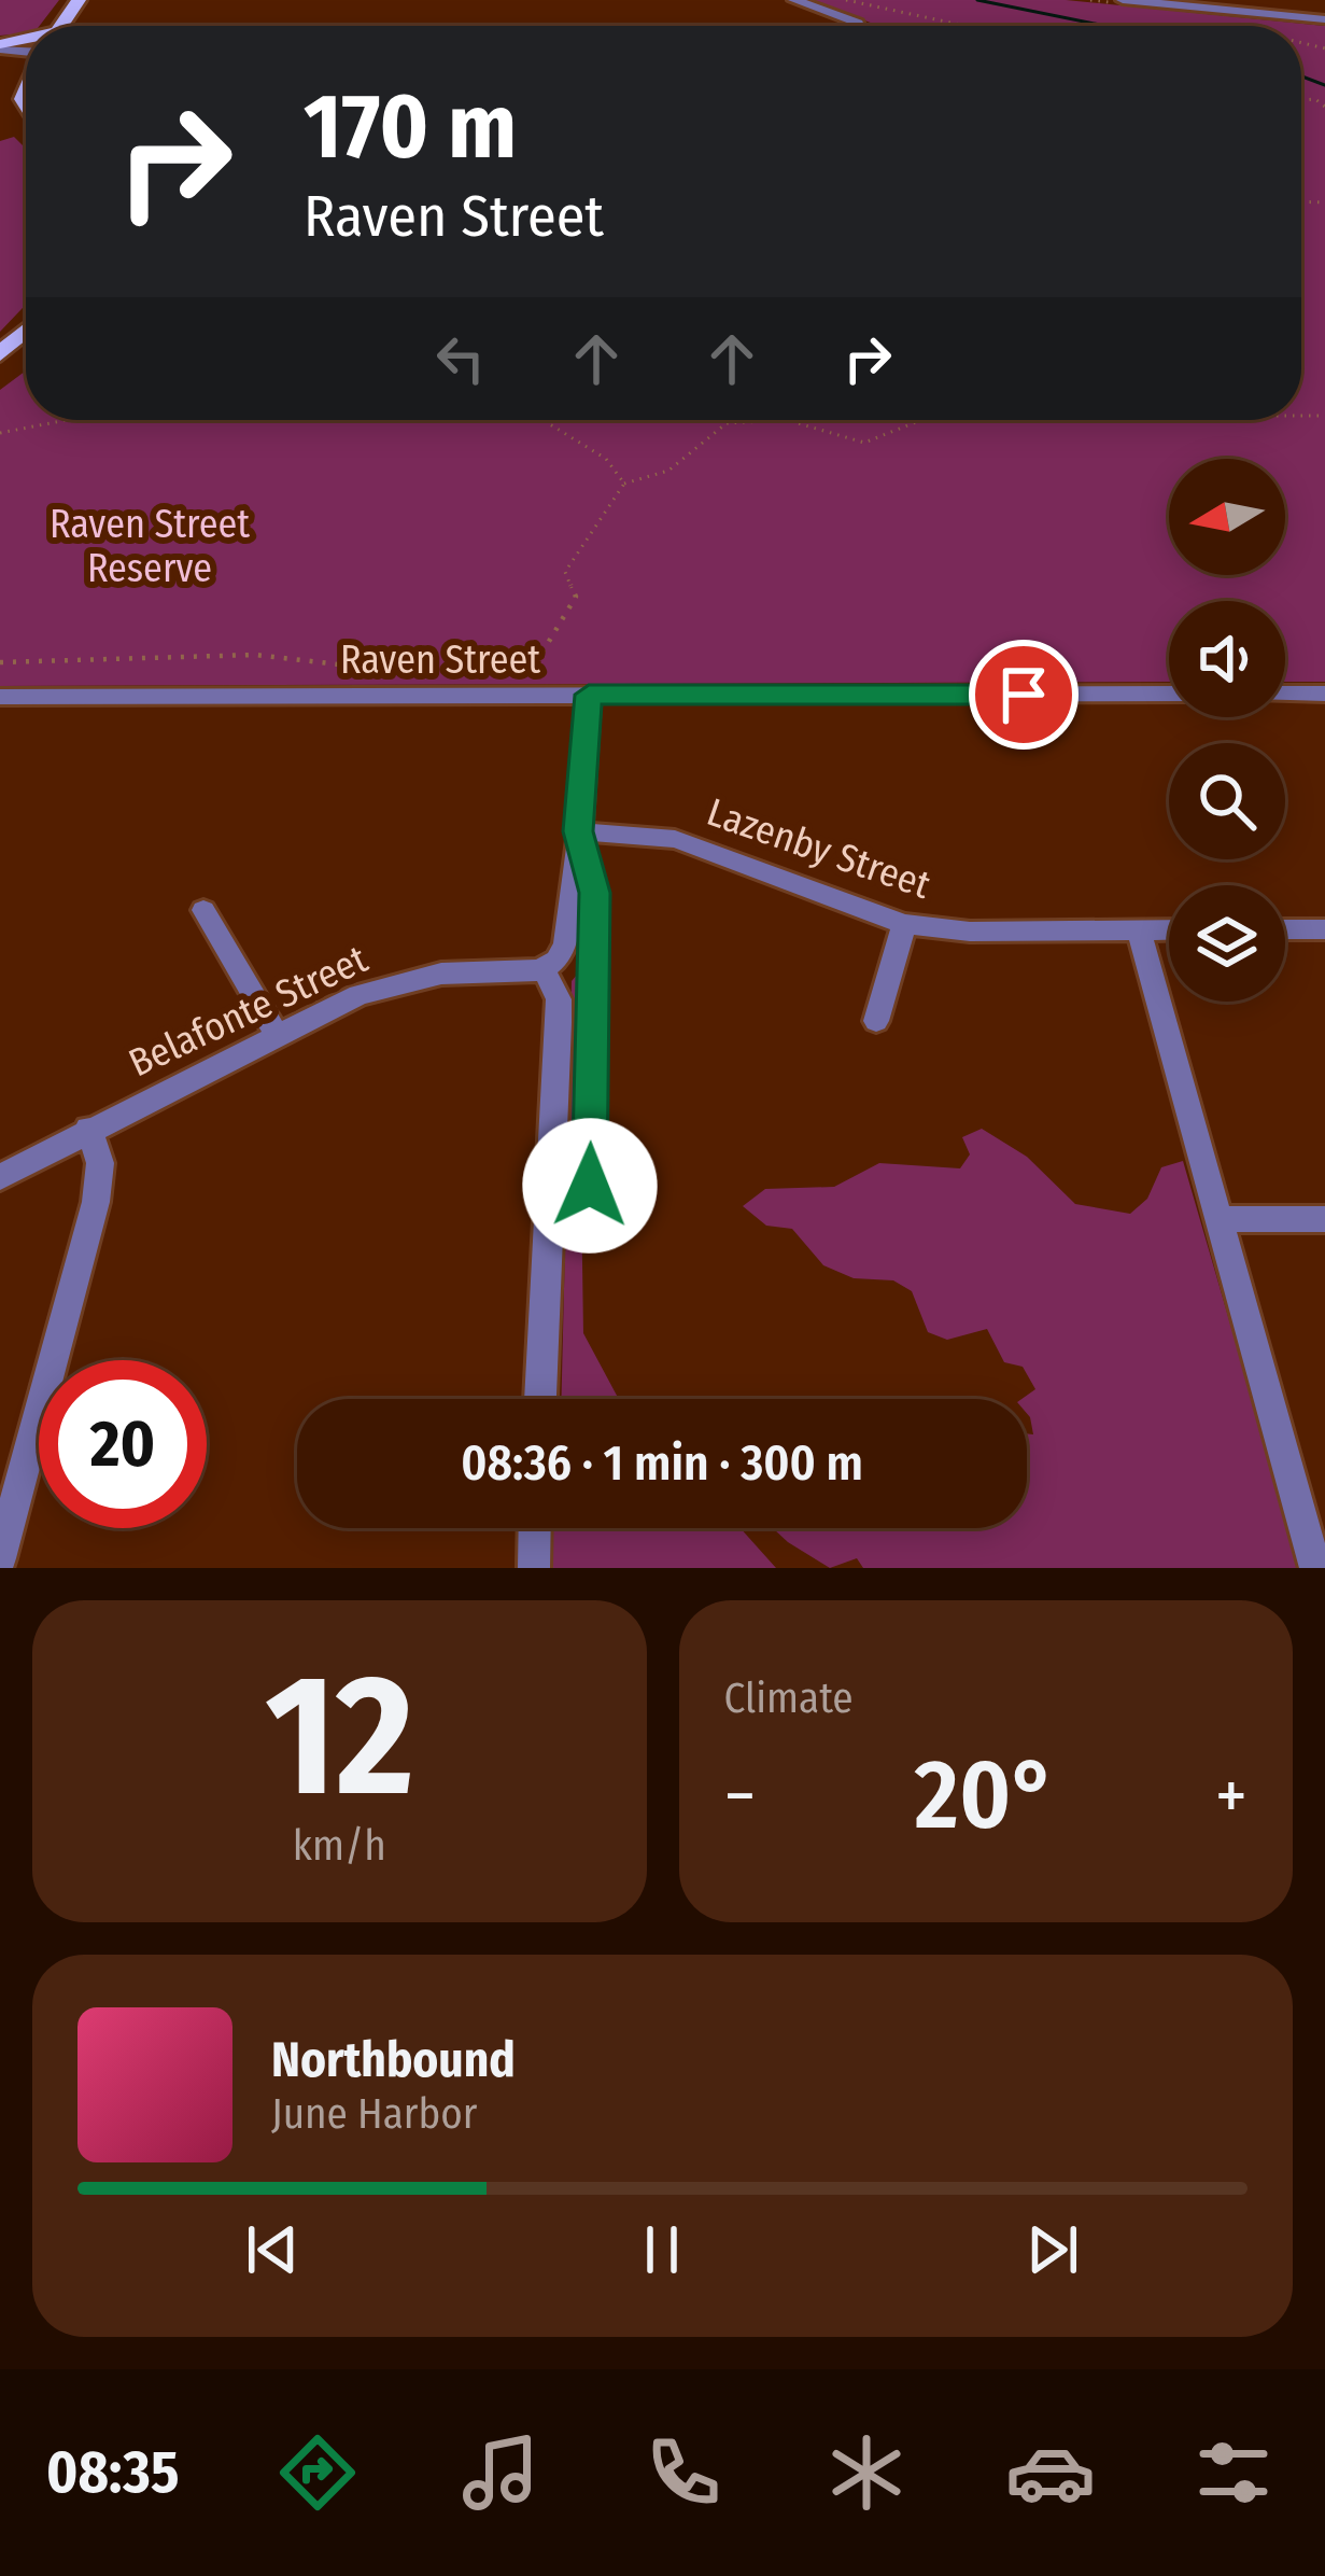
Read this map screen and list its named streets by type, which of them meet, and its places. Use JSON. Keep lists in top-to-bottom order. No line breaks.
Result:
{"streets":{"street":["Raven Street","Lazenby Street","Belafonte Street"]},"parks":["Raven Street Reserve"],"north":"left","page":{"turn":["170 m","Raven Street"],"limit":"20","trip":"08:36 · 1 min · 300 m","tile":[["12","km/h"],"Climate"],"heat":["−","20°","+"],"song":["Northbound","June Harbor"],"tabs":"08:35"}}
